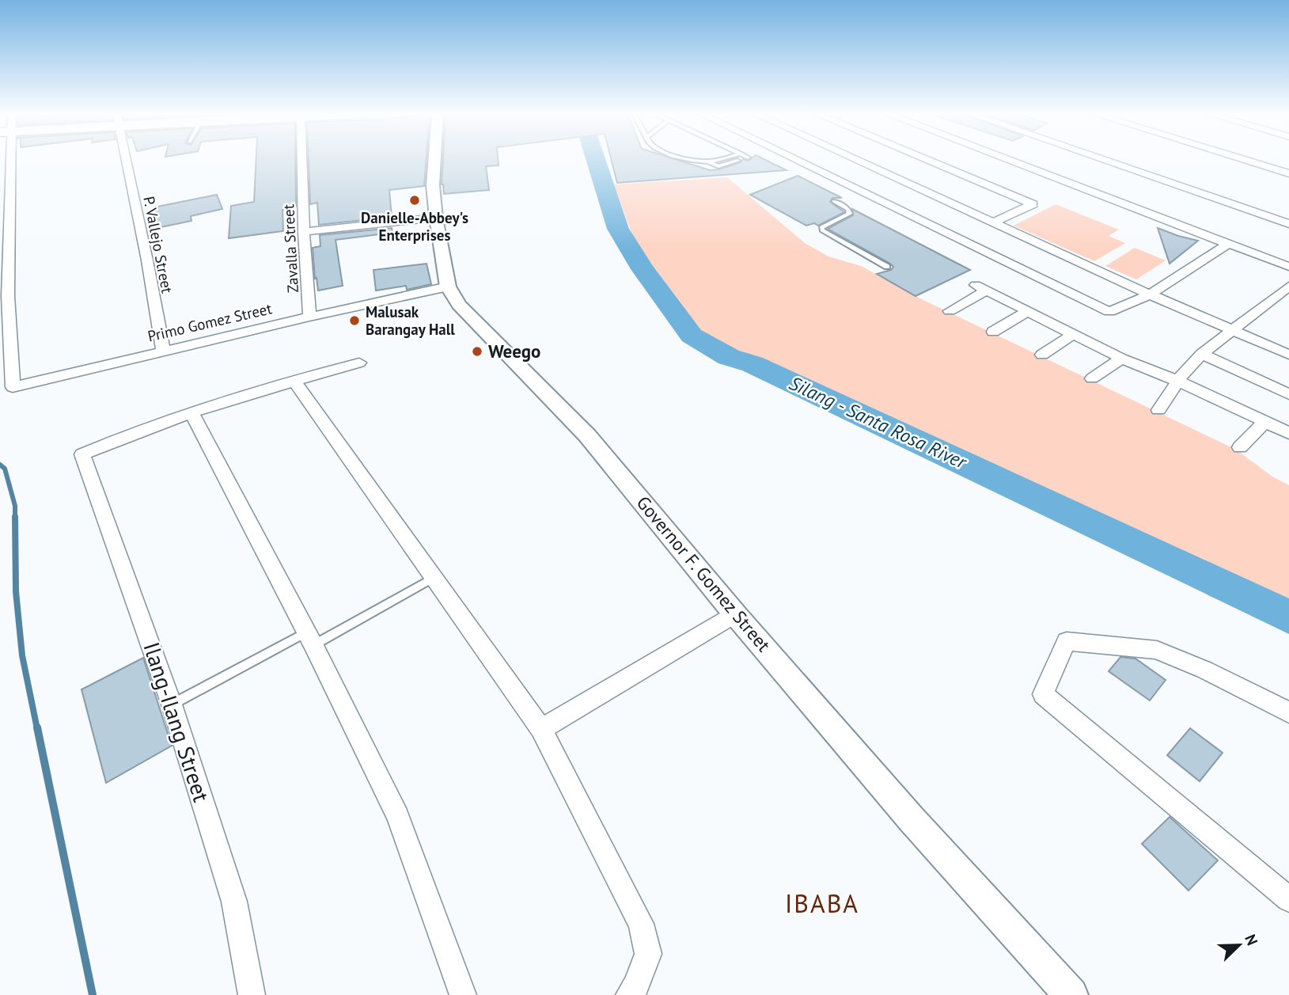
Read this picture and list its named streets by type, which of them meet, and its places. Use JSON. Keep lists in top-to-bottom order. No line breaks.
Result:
{"streets":{"street":["P. Vallejo Street","Zavalla Street","Primo Gomez Street","Governor F. Gomez Street","Ilang-Ilang Street"]},"crossings":[["P. Vallejo Street","Primo Gomez Street"],["Zavalla Street","Primo Gomez Street"],["Primo Gomez Street","Governor F. Gomez Street"]],"districts":["IBABA"],"water":["Silang - Santa Rosa River"],"places":["Danielle-Abbey's Enterprises","Malusak Barangay Hall","Weego"],"north":"top right"}
